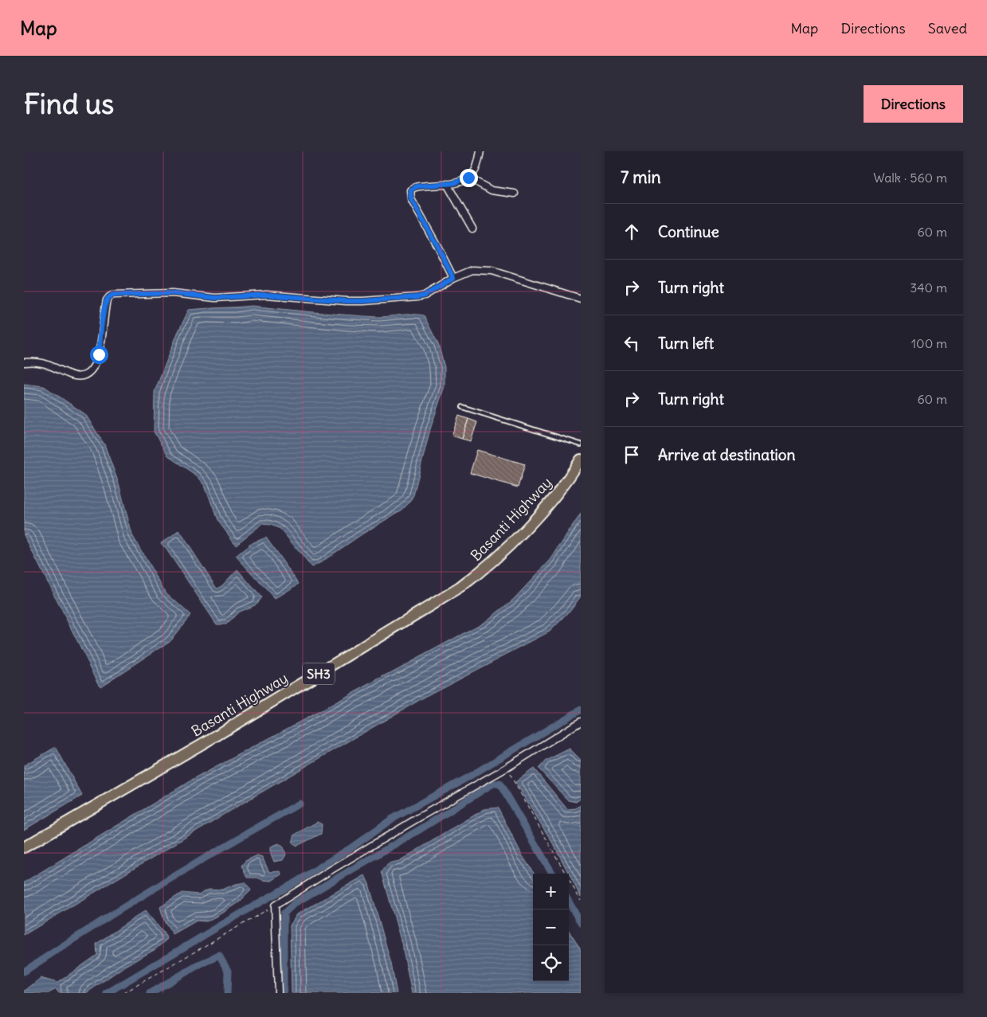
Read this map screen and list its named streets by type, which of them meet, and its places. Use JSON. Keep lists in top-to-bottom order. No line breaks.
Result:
{"streets":{"main road":["Basanti Highway","SH3"]},"page":{"header":"Map","nav":["Map","Directions","Saved"],"buttons":"Directions","title":"Find us","heading":["7 min","Walk · 560 m"],"list":[["Continue","60 m"],["Turn right","340 m"],["Turn left","100 m"],["Turn right","60 m"],"Arrive at destination"],"map_buttons":["+","−"]}}
